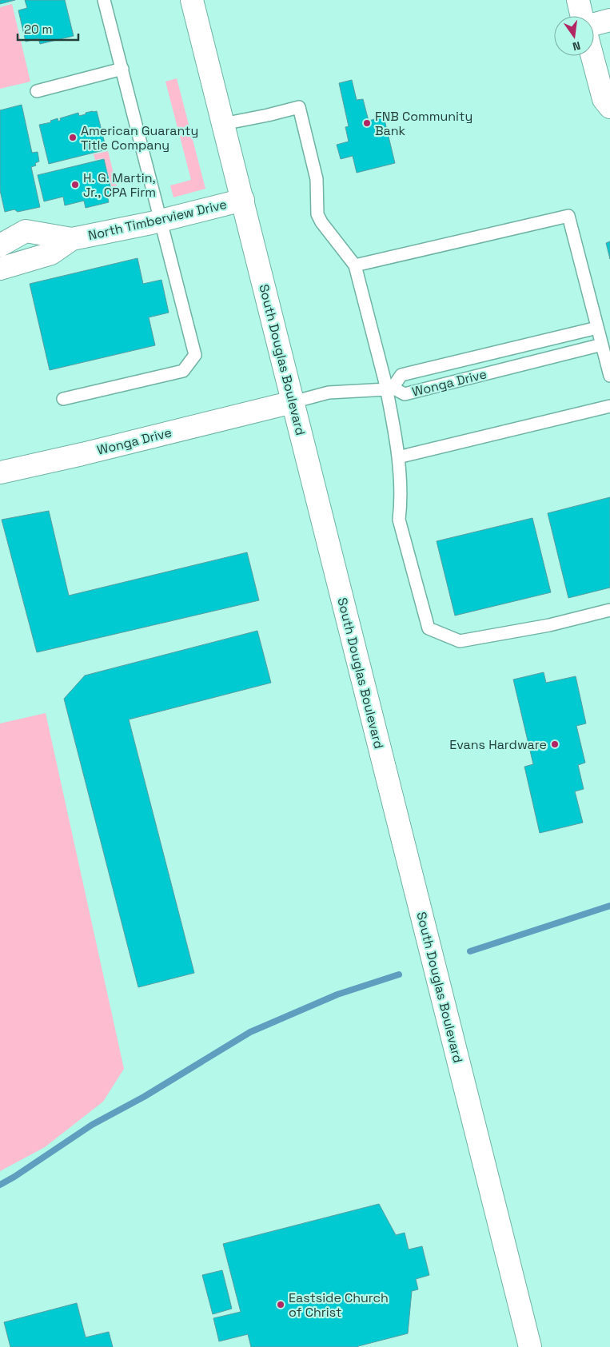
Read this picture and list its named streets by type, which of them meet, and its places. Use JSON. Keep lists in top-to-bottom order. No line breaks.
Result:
{"streets":{"main road":["North Timberview Drive","South Douglas Boulevard","Wonga Drive"]},"crossings":[["North Timberview Drive","South Douglas Boulevard"],["South Douglas Boulevard","Wonga Drive"]],"places":["FNB Community Bank","American Guaranty Title Company","H. G. Martin, Jr., CPA Firm","Evans Hardware","Eastside Church of Christ"],"scale_bar":"20 m","north":"bottom"}
